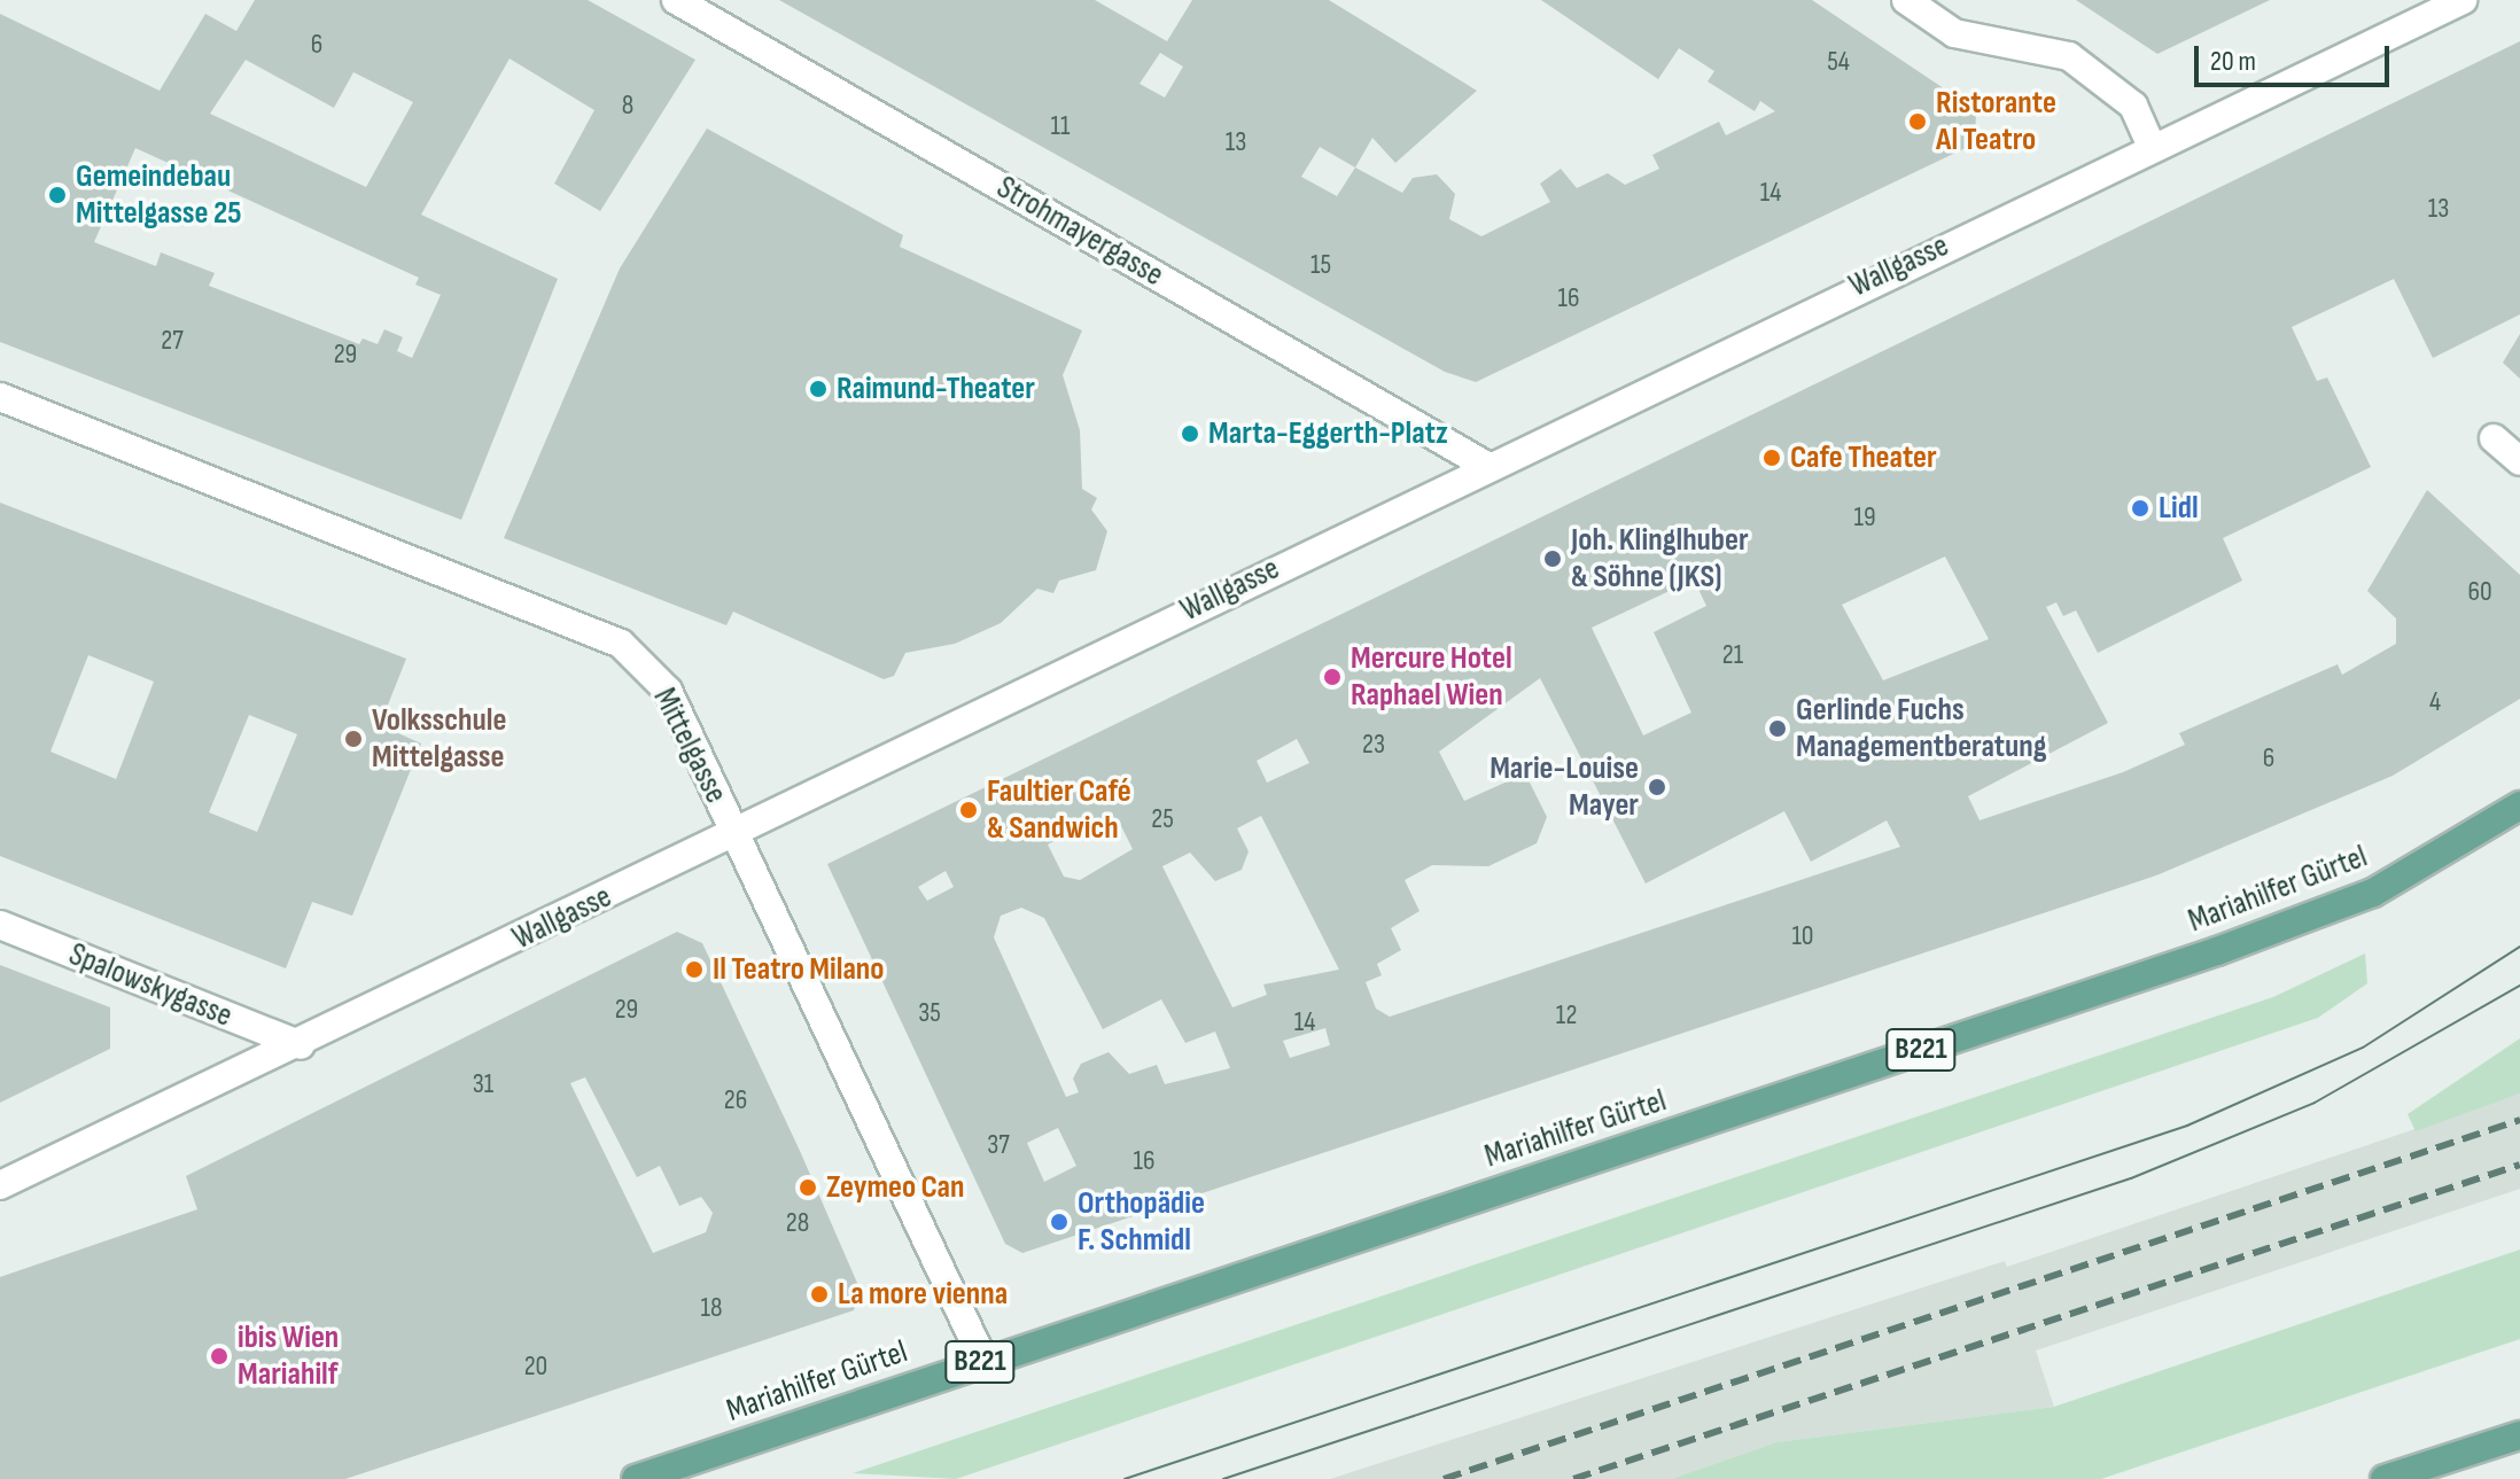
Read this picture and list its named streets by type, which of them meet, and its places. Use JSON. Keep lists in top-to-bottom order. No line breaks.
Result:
{"streets":{"main road":["Mariahilfer Gürtel","B221"],"street":["Strohmayergasse","Wallgasse","Mittelgasse","Spalowskygasse"]},"crossings":[["Strohmayergasse","Wallgasse"],["Wallgasse","Mittelgasse"],["Wallgasse","Spalowskygasse"],["Mittelgasse","Mariahilfer Gürtel"]],"places":["Ristorante Al Teatro","Gemeindebau Mittelgasse 25","Raimund-Theater","Marta-Eggerth-Platz","Cafe Theater","Lidl","Joh. Klinglhuber & Söhne (JKS)","Mercure Hotel Raphael Wien","Gerlinde Fuchs Managementberatung","Volksschule Mittelgasse","Marie-Louise Mayer","Faultier Café & Sandwich","Il Teatro Milano","Zeymeo Can","Orthopädie F. Schmidl","La more vienna","ibis Wien Mariahilf"],"house_numbers":["6","54","8","11","13","14","13","15","16","27","29","19","60","21","4","23","6","25","10","29","35","12","14","31","26","37","16","28","18","20"],"scale_bar":"20 m"}
